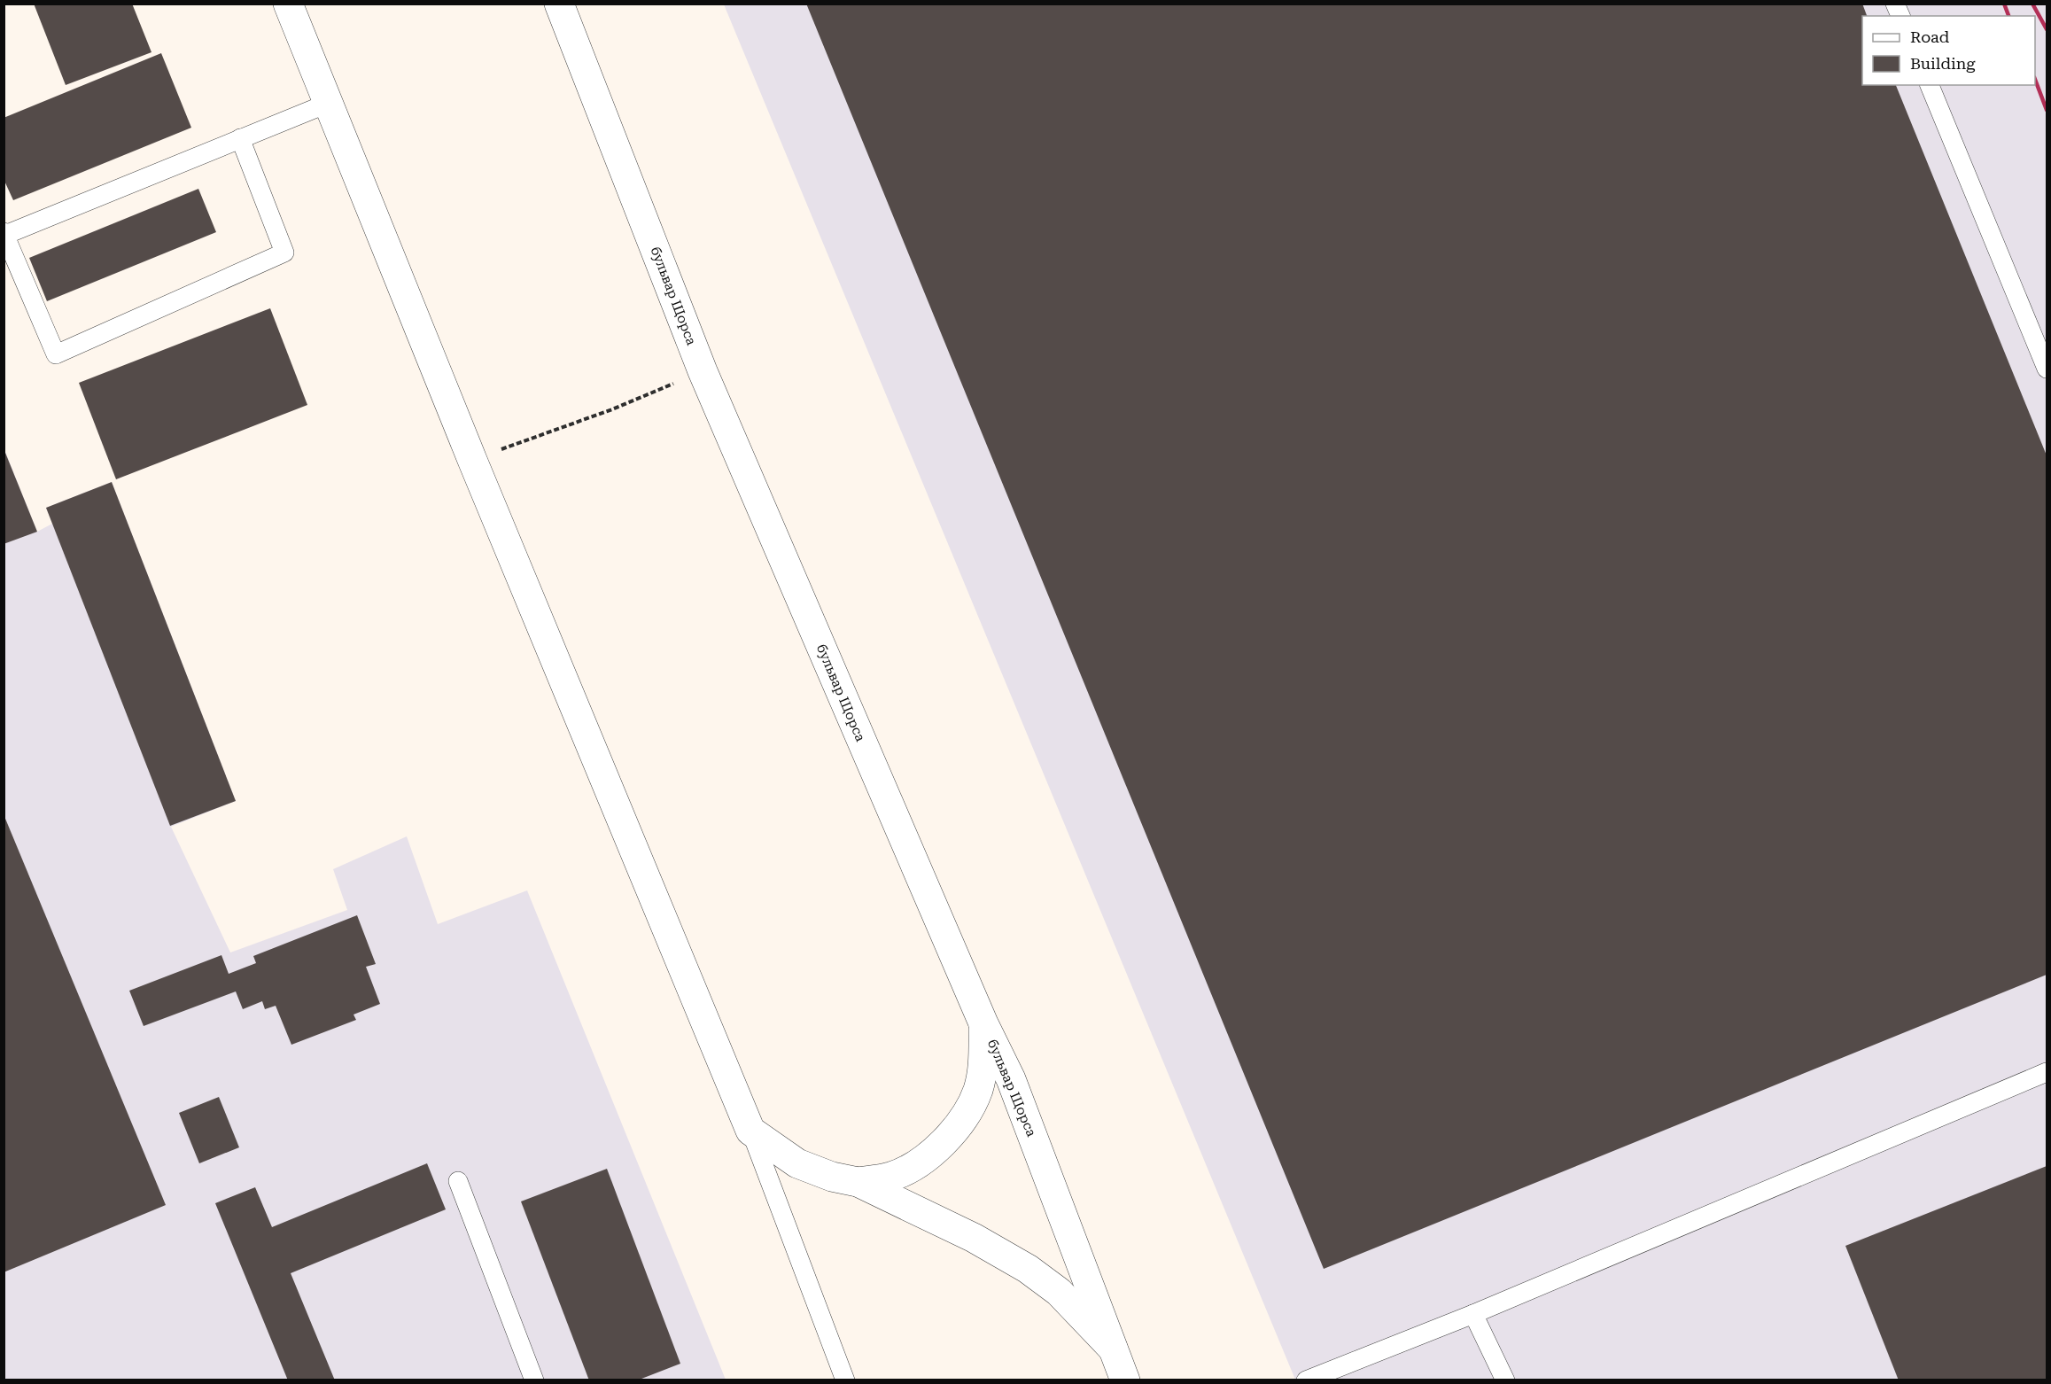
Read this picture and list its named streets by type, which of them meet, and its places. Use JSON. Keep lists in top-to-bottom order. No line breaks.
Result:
{"streets":{"street":["бульвар Щорса"]},"legend":["Road","Building"]}
